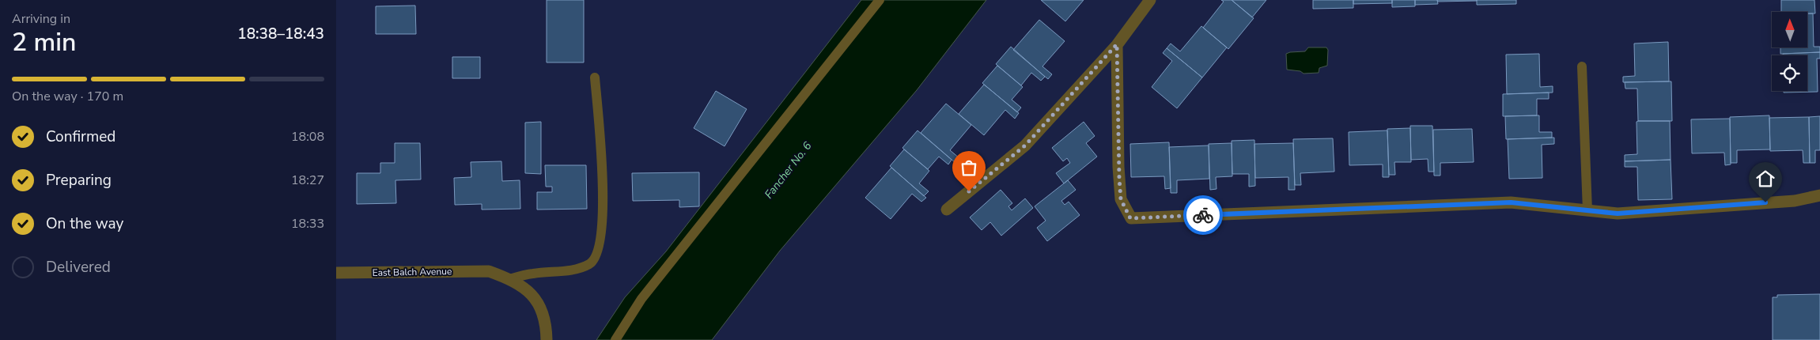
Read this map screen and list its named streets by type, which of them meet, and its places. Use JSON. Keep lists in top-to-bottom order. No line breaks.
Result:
{"streets":{"street":["East Balch Avenue"]},"water":["Fancher No. 6"],"north":"top","page":{"heading":["2 min","Arriving in","18:38–18:43"],"bar":"On the way · 170 m","list":[["Confirmed","18:08"],["Preparing","18:27"],["On the way","18:33"],"Delivered"]}}
